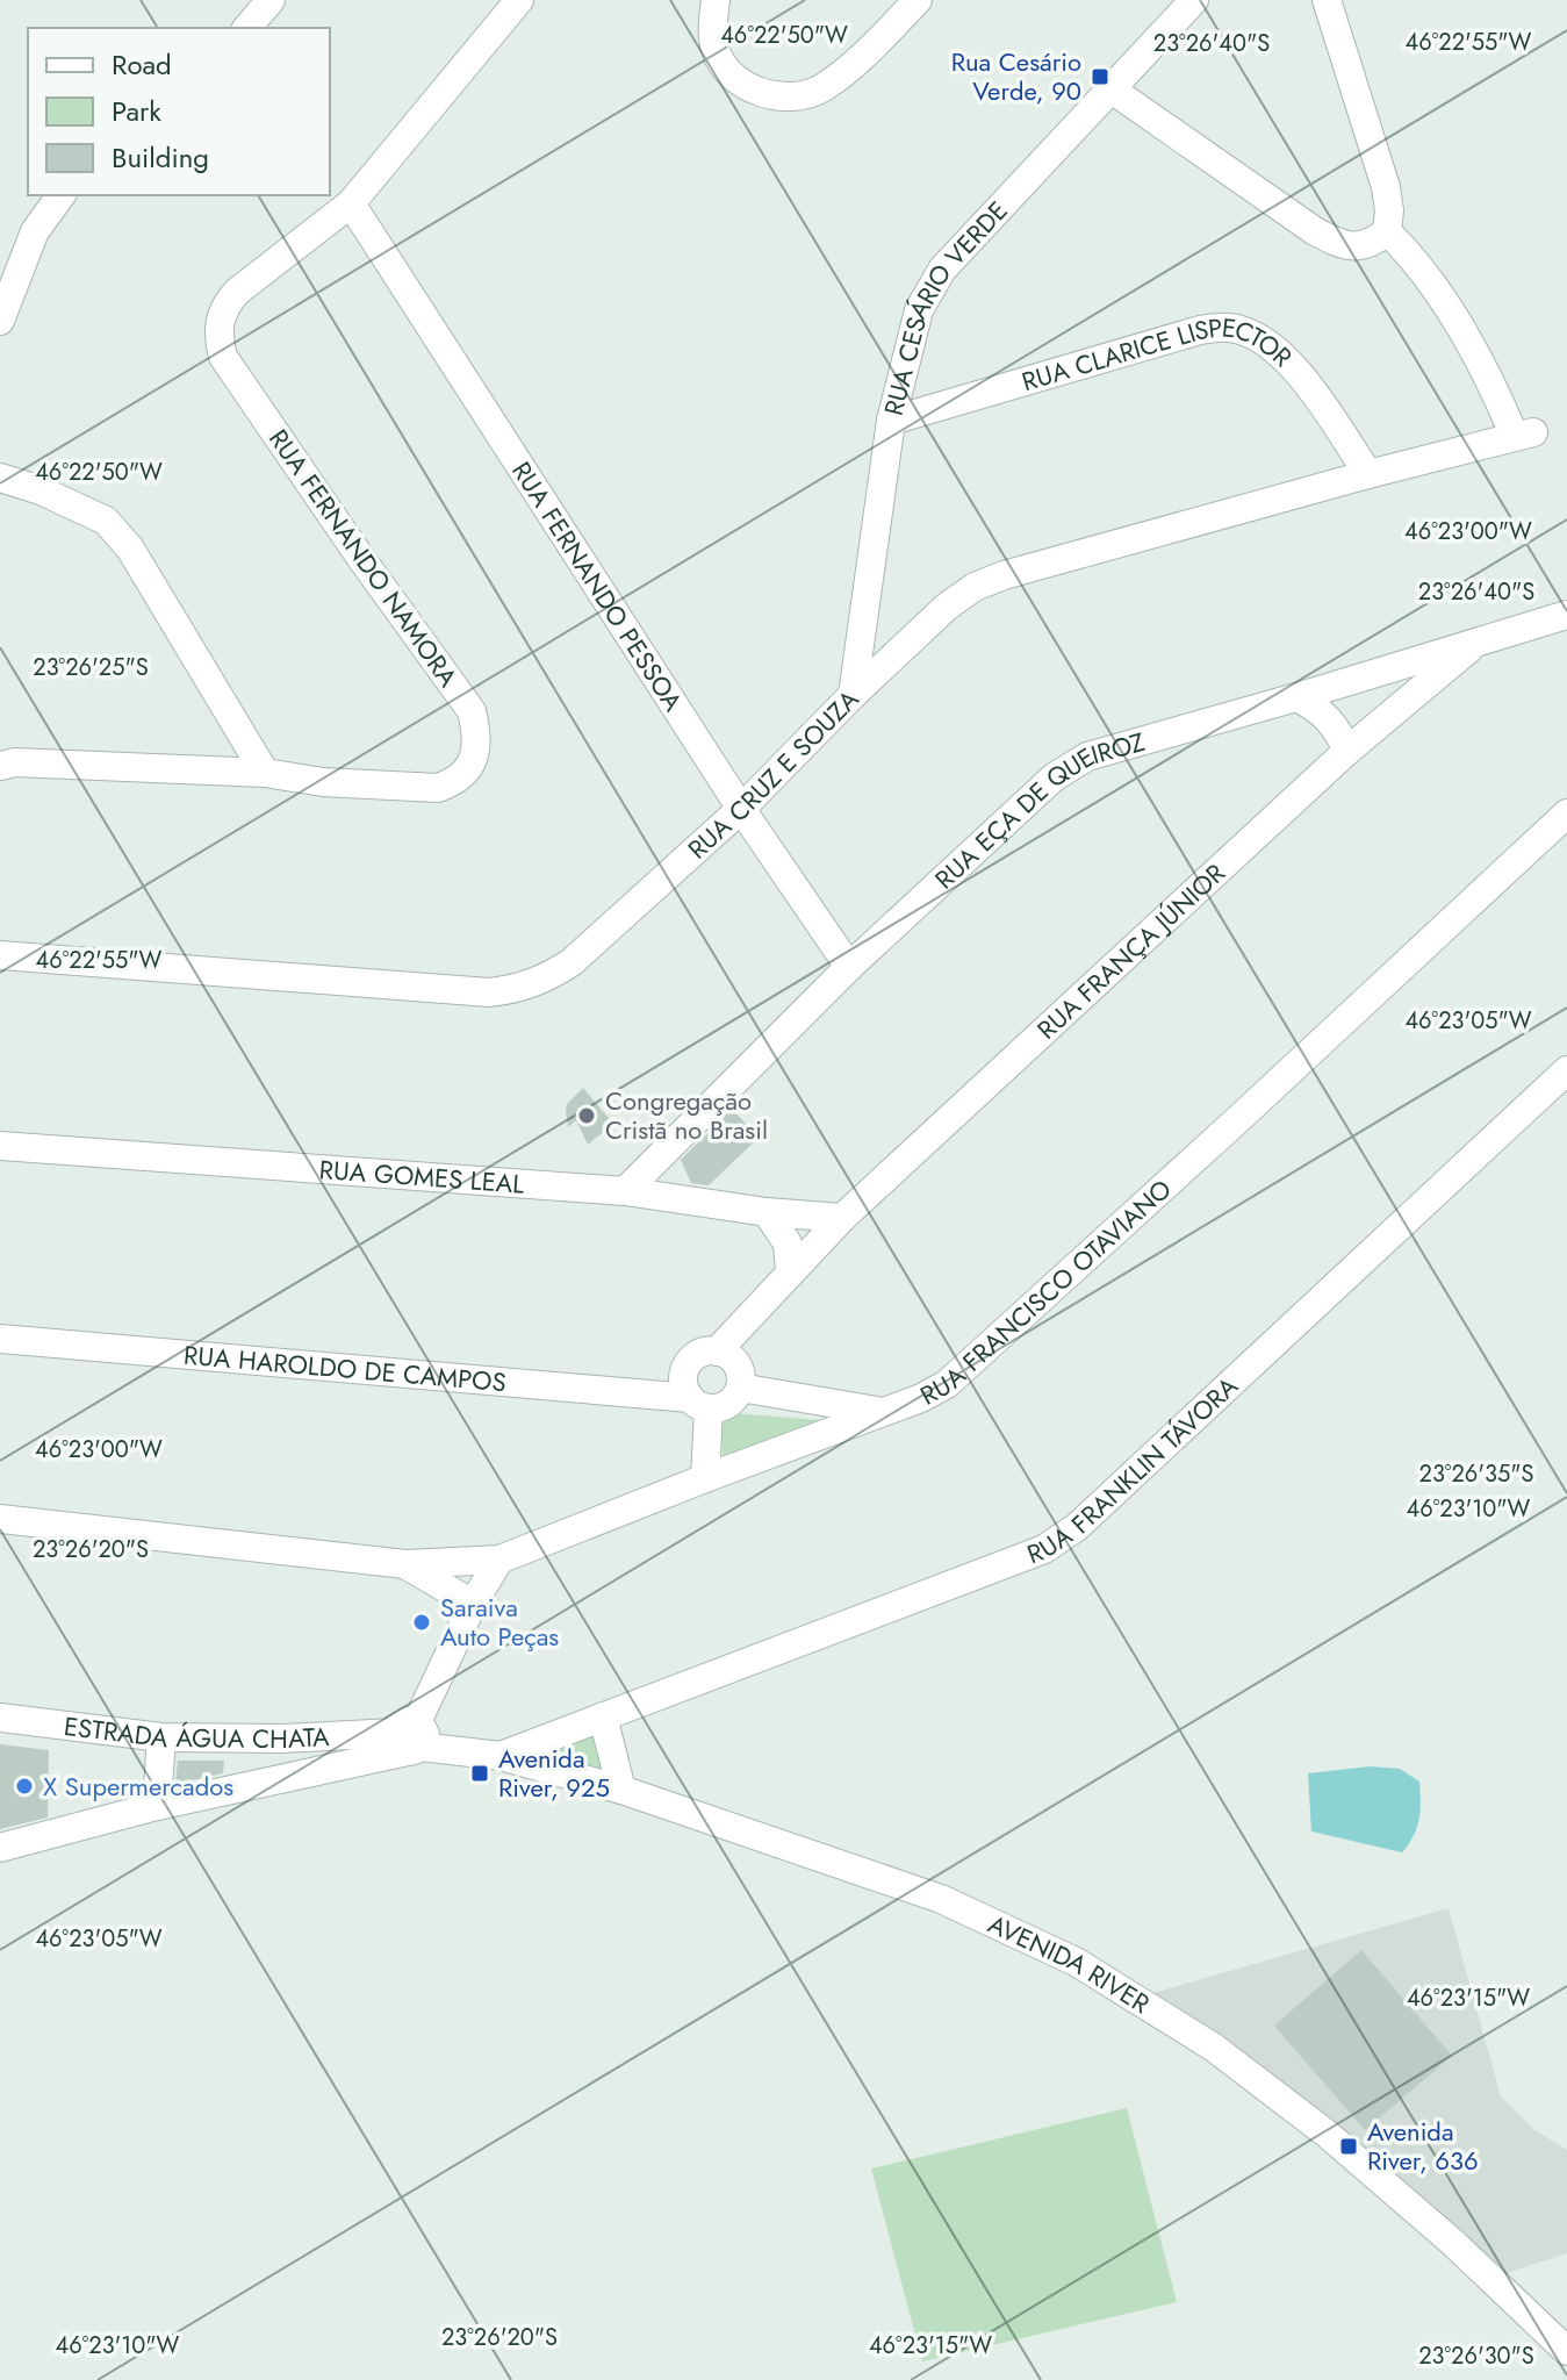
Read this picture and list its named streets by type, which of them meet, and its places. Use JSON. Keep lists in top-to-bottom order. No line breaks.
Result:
{"streets":{"street":["RUA CESÁRIO VERDE","RUA CLARICE LISPECTOR","RUA FERNANDO NAMORA","RUA FERNANDO PESSOA","RUA CRUZ E SOUZA","RUA EÇA DE QUEIROZ","RUA FRANÇA JÚNIOR","RUA GOMES LEAL","RUA FRANCISCO OTAVIANO","RUA HAROLDO DE CAMPOS","RUA FRANKLIN TÁVORA","ESTRADA ÁGUA CHATA","AVENIDA RIVER"]},"crossings":[["RUA CESÁRIO VERDE","RUA CLARICE LISPECTOR"],["RUA CESÁRIO VERDE","RUA CRUZ E SOUZA"],["RUA CLARICE LISPECTOR","RUA CRUZ E SOUZA"],["RUA FERNANDO NAMORA","RUA FERNANDO PESSOA"],["RUA FERNANDO PESSOA","RUA CRUZ E SOUZA"],["RUA FERNANDO PESSOA","RUA EÇA DE QUEIROZ"],["RUA EÇA DE QUEIROZ","RUA FRANÇA JÚNIOR"],["RUA EÇA DE QUEIROZ","RUA GOMES LEAL"],["RUA FRANÇA JÚNIOR","RUA GOMES LEAL"],["RUA FRANÇA JÚNIOR","RUA HAROLDO DE CAMPOS"],["RUA FRANKLIN TÁVORA","AVENIDA RIVER"],["ESTRADA ÁGUA CHATA","AVENIDA RIVER"]],"places":{"transit":["Rua Cesário Verde, 90","Avenida River, 925","Avenida River, 636"],"other":["Congregação Cristã no Brasil","Saraiva Auto Peças","X Supermercados"]},"legend":["Road","Park","Building"],"coordinates":["46°22'50\"W","46°22'55\"W","23°26'40\"S","46°23'00\"W","23°26'25\"S","46°23'05\"W","23°26'35\"S","46°23'10\"W","23°26'20\"S","46°23'15\"W","23°26'30\"S"]}
